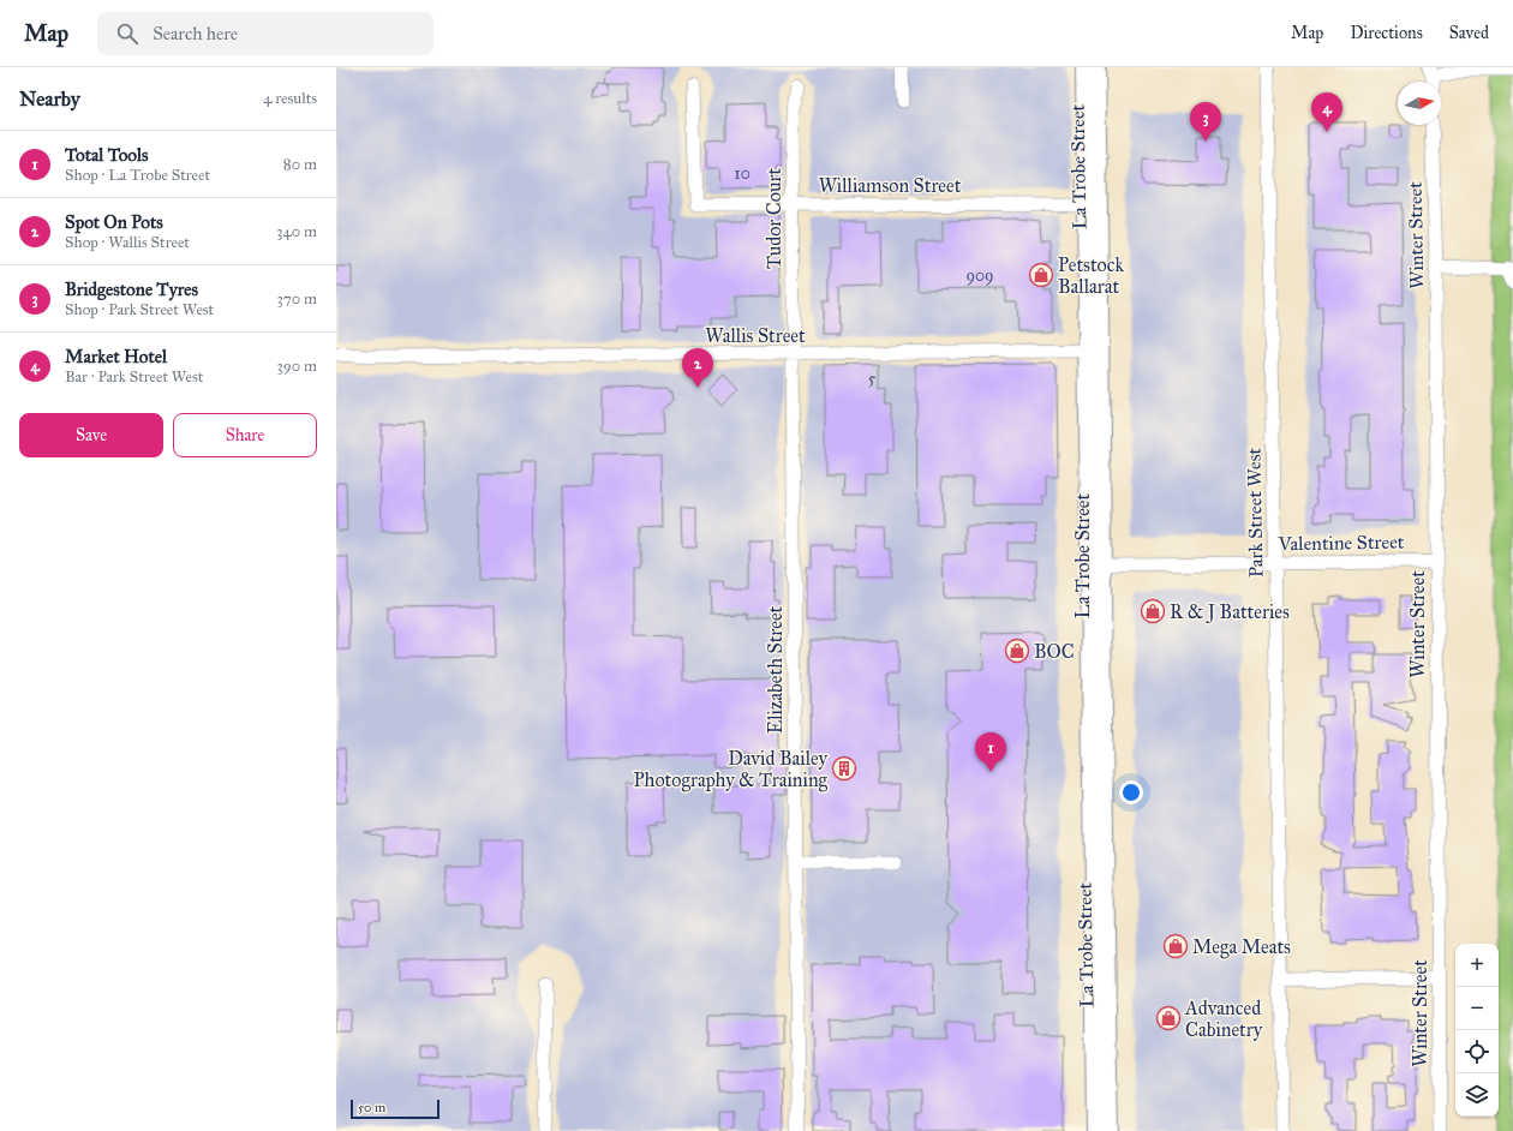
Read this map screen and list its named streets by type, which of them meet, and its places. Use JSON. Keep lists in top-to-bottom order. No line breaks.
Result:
{"streets":{"main road":["La Trobe Street"],"street":["Williamson Street","Tudor Court","Winter Street","Wallis Street","Park Street West","Valentine Street","Elizabeth Street"]},"crossings":[["La Trobe Street","Williamson Street"],["La Trobe Street","Wallis Street"],["La Trobe Street","Valentine Street"],["Williamson Street","Tudor Court"],["Tudor Court","Wallis Street"],["Tudor Court","Elizabeth Street"],["Winter Street","Valentine Street"],["Wallis Street","Elizabeth Street"],["Park Street West","Valentine Street"]],"places":{"shop":["Petstock Ballarat","R & J Batteries","BOC","Mega Meats","Advanced Cabinetry"],"building":["David Bailey Photography & Training"]},"house_numbers":["10","909","5"],"scale_bar":"50 m","north":"right","page":{"header":"Map","search":"Search here","nav":["Map","Directions","Saved"],"heading":["Nearby","4 results"],"pins":["4","3","2","1"],"list":[{"mark":"1","name":"Total Tools","note":"Shop · La Trobe Street","value":"80 m"},{"mark":"2","name":"Spot On Pots","note":"Shop · Wallis Street","value":"340 m"},{"mark":"3","name":"Bridgestone Tyres","note":"Shop · Park Street West","value":"370 m"},{"mark":"4","name":"Market Hotel","note":"Bar · Park Street West","value":"390 m"}],"buttons":["Save","Share"],"map_buttons":["+","−"],"scale":"50 m"}}
